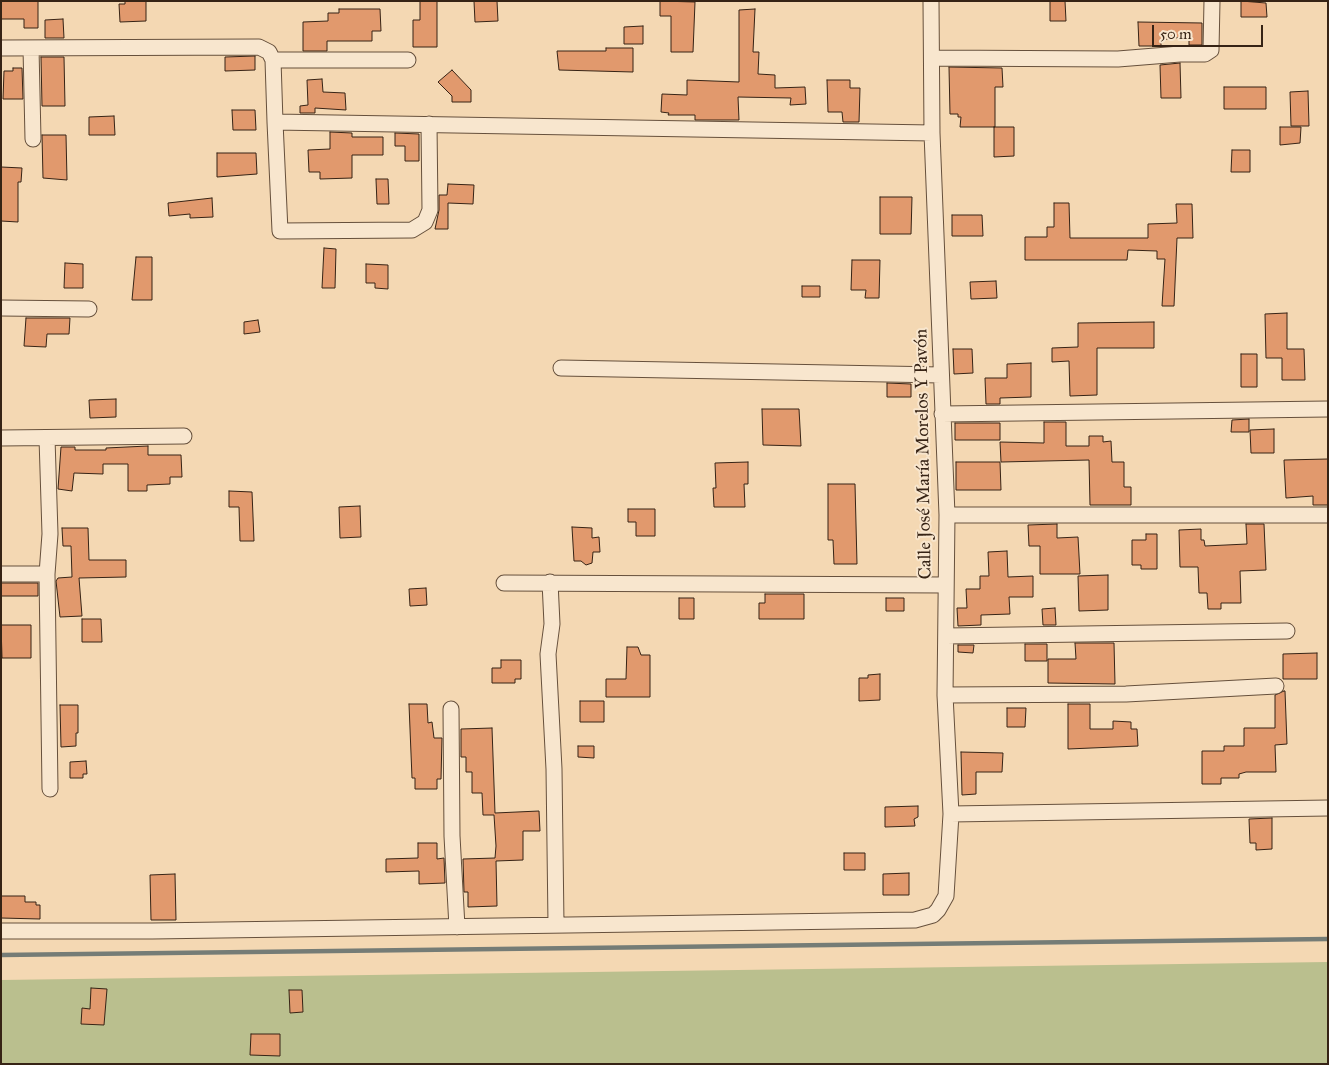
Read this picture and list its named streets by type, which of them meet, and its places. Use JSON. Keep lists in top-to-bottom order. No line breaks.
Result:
{"streets":{"street":["Calle José María Morelos Y Pavón"]},"scale_bar":"50 m"}
